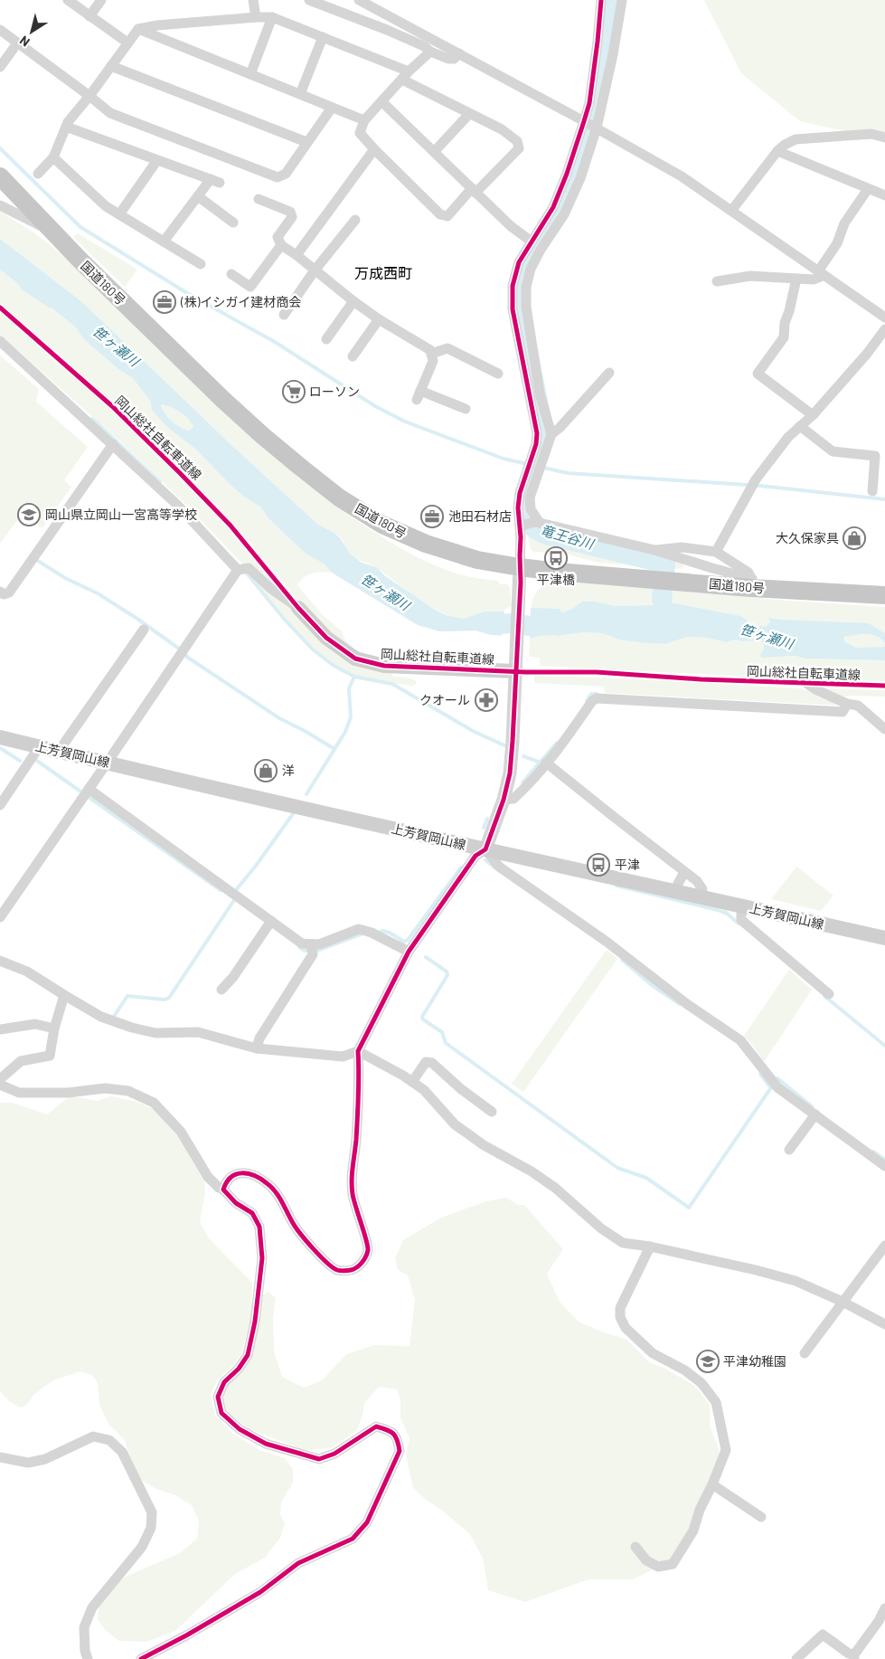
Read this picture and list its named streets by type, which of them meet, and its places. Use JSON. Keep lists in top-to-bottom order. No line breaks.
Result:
{"streets":{"highway":["国道180号"],"main road":["岡山総社自転車道線","上芳賀岡山線"]},"districts":["万成西町"],"water":["笹ヶ瀬川","竜王谷川"],"places":{"office":["(株)イシガイ建材商会","池田石材店"],"supermarket":["ローソン"],"school or university":["岡山県立岡山一宮高等学校","平津幼稚園"],"shop":["大久保家具","洋"],"bus stop":["平津橋","平津"],"pharmacy":["クオール"]},"north":"bottom left"}
